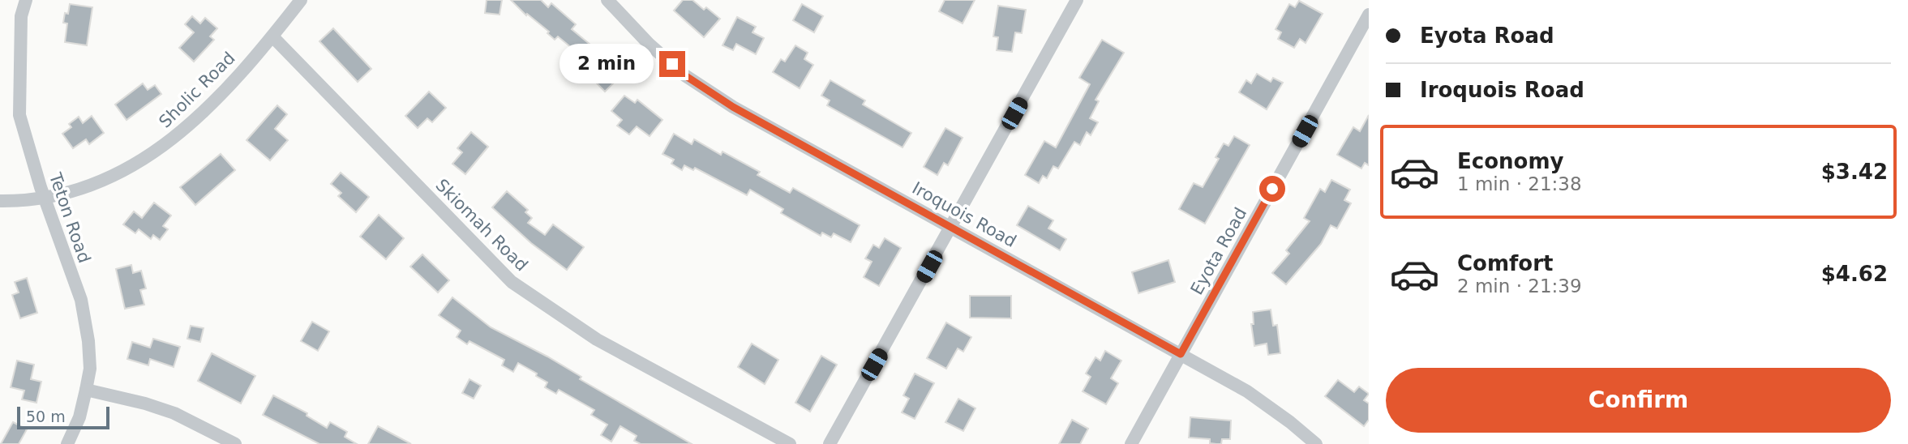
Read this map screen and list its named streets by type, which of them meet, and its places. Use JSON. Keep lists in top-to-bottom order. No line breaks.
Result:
{"streets":{"street":["Sholic Road","Iroquois Road","Teton Road","Skiomah Road","Eyota Road"]},"crossings":[["Sholic Road","Teton Road"],["Sholic Road","Skiomah Road"],["Iroquois Road","Eyota Road"]],"scale_bar":"50 m","page":{"banner":["Eyota Road","Iroquois Road"],"bubble":"2 min","list":[{"name":"Economy","note":"1 min · 21:38","value":"$3.42"},{"name":"Comfort","note":"2 min · 21:39","value":"$4.62"}],"buttons":"Confirm","scale":"50 m"}}
